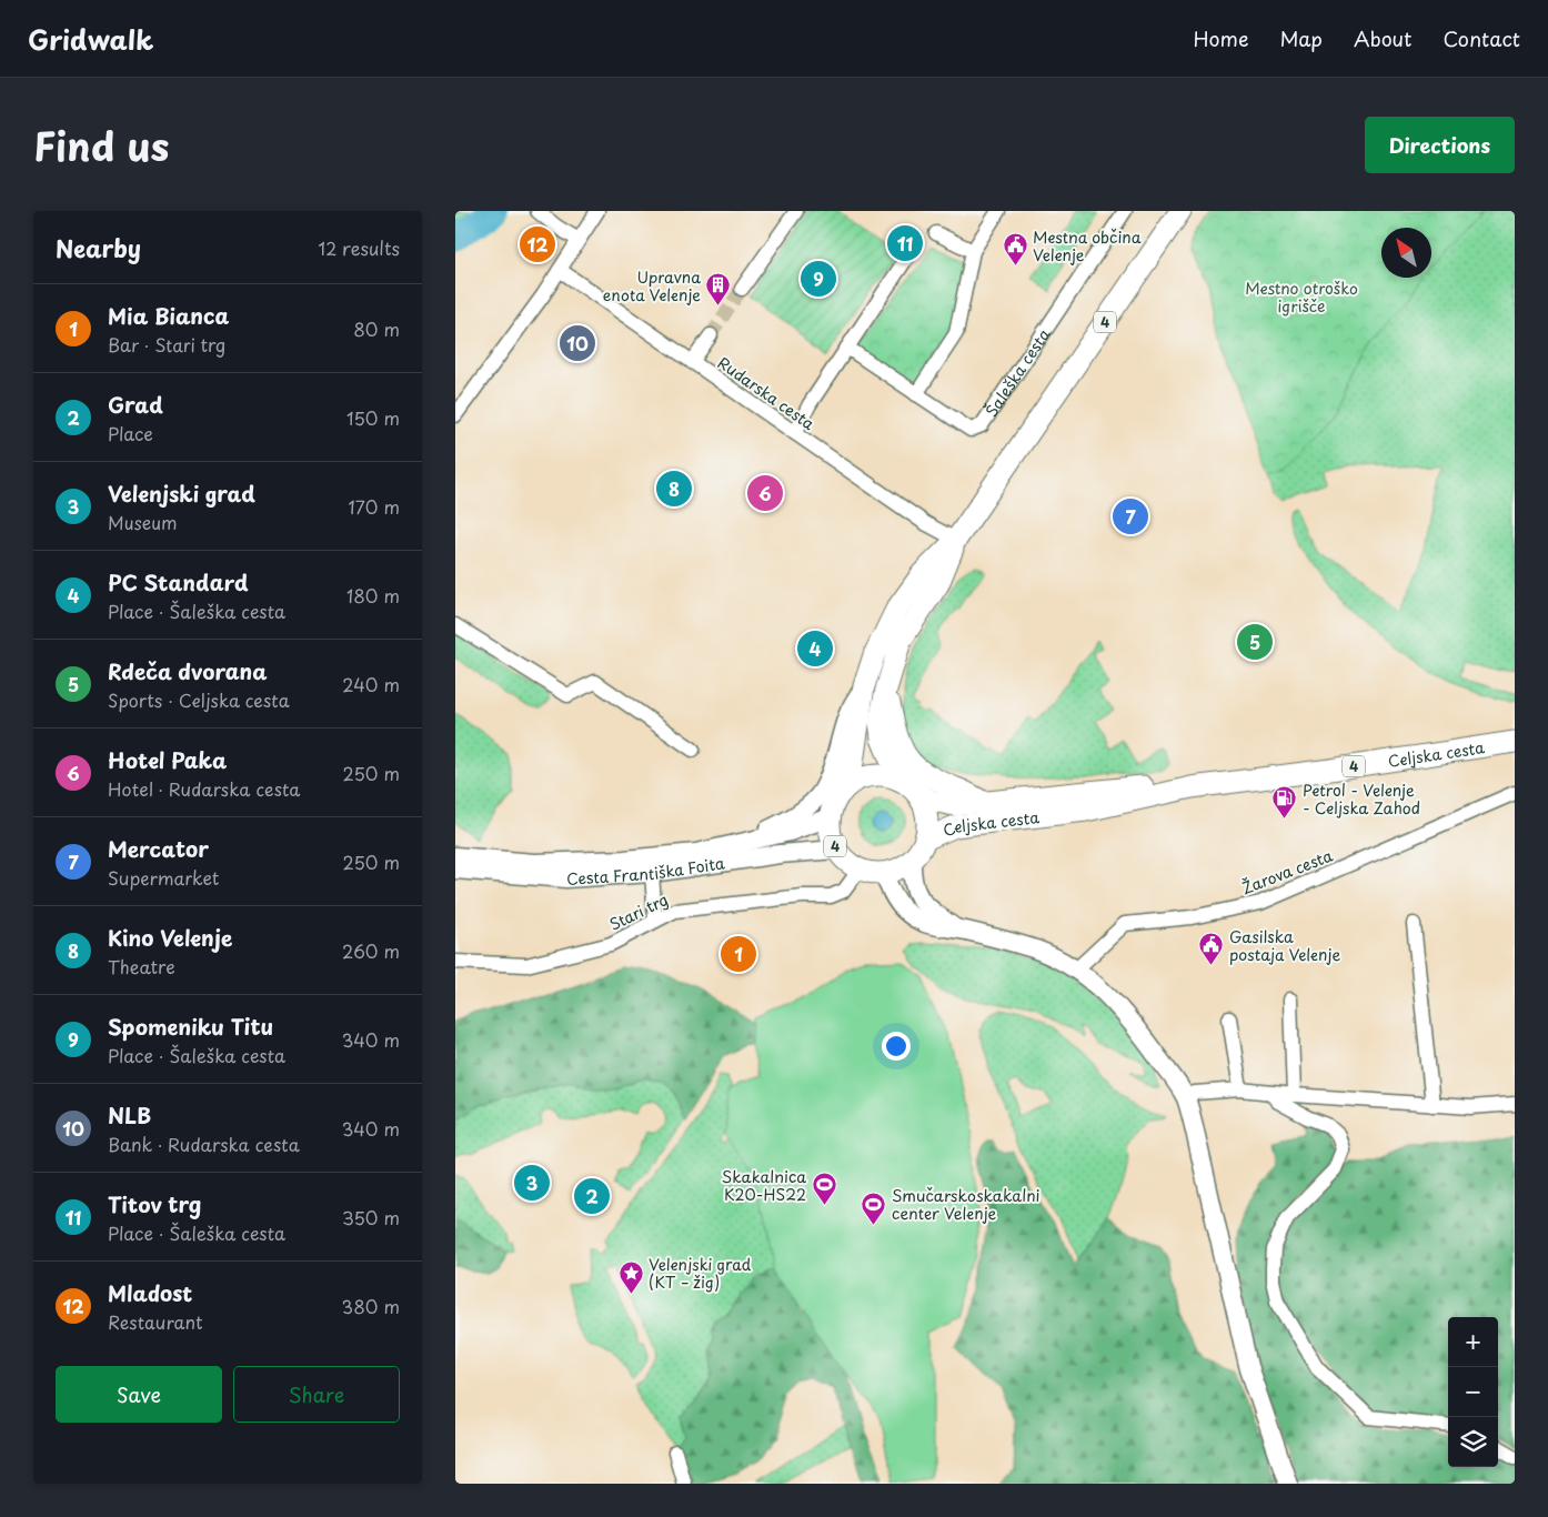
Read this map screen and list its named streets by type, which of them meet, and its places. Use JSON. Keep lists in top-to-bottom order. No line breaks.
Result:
{"streets":{"main road":["4","Celjska cesta","Cesta Františka Foita"],"street":["Šaleška cesta","Rudarska cesta","Žarova cesta","Stari trg"]},"crossings":[["4","Rudarska cesta"],["4","Celjska cesta"],["4","Cesta Františka Foita"],["4","Stari trg"],["Celjska cesta","Cesta Františka Foita"],["Celjska cesta","Stari trg"],["Cesta Františka Foita","Stari trg"]],"parks":["Mestno otroško igrišče"],"places":{"public building":["Mestna občina Velenje","Gasilska postaja Velenje"],"building":["Upravna enota Velenje"],"fuel station":["Petrol - Velenje - Celjska Zahod"],"sports":["Skakalnica K20-HS22","Smučarskoskakalni center Velenje"],"place":["Velenjski grad (KT – žig)"]},"north":"top left","page":{"header":"Gridwalk","nav":["Home","Map","About","Contact"],"title":"Find us","buttons":["Directions",["Save","Share"]],"heading":["Nearby","12 results"],"pins":["11","12","9","10","8","6","7","5","4","1","3","2"],"list":[{"mark":"1","name":"Mia Bianca","note":"Bar · Stari trg","value":"80 m"},{"mark":"2","name":"Grad","note":"Place","value":"150 m"},{"mark":"3","name":"Velenjski grad","note":"Museum","value":"170 m"},{"mark":"4","name":"PC Standard","note":"Place · Šaleška cesta","value":"180 m"},{"mark":"5","name":"Rdeča dvorana","note":"Sports · Celjska cesta","value":"240 m"},{"mark":"6","name":"Hotel Paka","note":"Hotel · Rudarska cesta","value":"250 m"},{"mark":"7","name":"Mercator","note":"Supermarket","value":"250 m"},{"mark":"8","name":"Kino Velenje","note":"Theatre","value":"260 m"},{"mark":"9","name":"Spomeniku Titu","note":"Place · Šaleška cesta","value":"340 m"},{"mark":"10","name":"NLB","note":"Bank · Rudarska cesta","value":"340 m"},{"mark":"11","name":"Titov trg","note":"Place · Šaleška cesta","value":"350 m"},{"mark":"12","name":"Mladost","note":"Restaurant","value":"380 m"}],"map_buttons":["+","−"]}}
